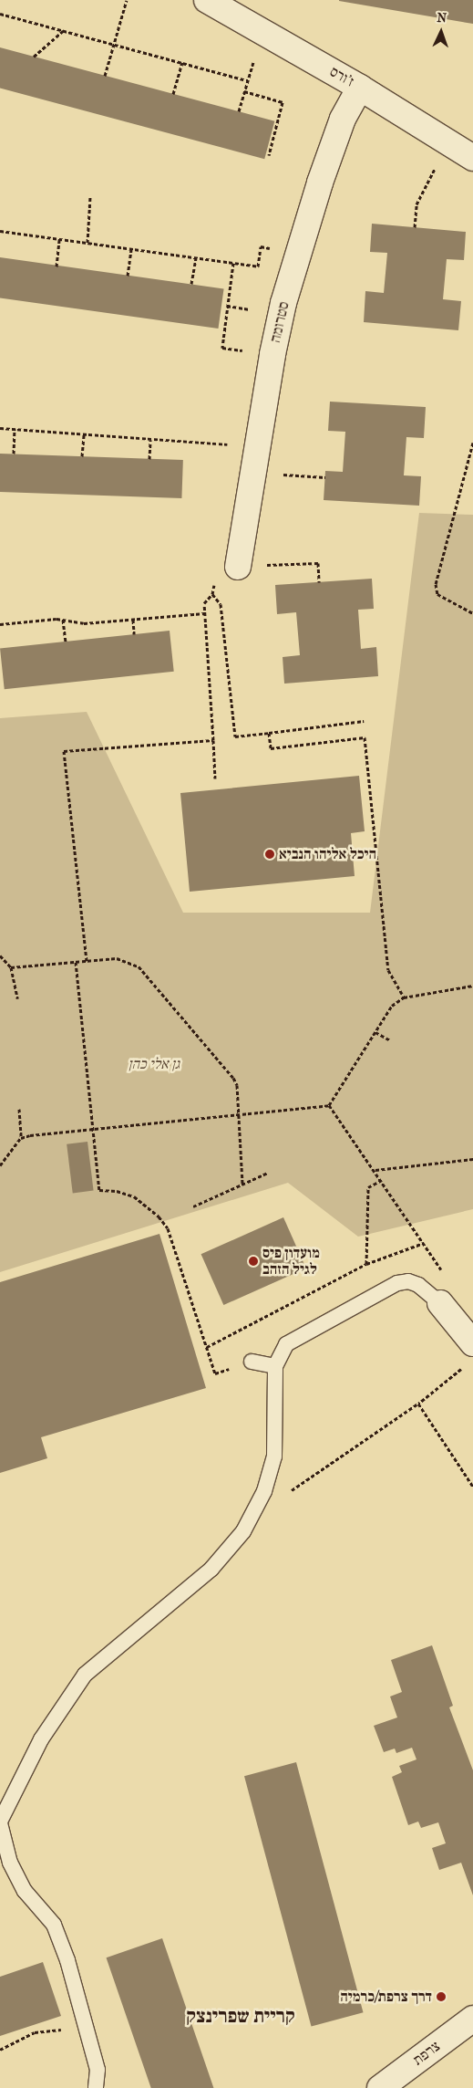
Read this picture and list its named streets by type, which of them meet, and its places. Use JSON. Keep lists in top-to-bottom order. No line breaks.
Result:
{"streets":{"street":["ז'ורס","סטרומה","צרפת"]},"crossings":[["ז'ורס","סטרומה"]],"districts":["קריית שפרינצק"],"parks":["גן אלי כהן"],"places":["היכל אליהו הנביא","מועדון פיס לגיל הזהב","דרך צרפת/כרמיה"],"north":"top"}
